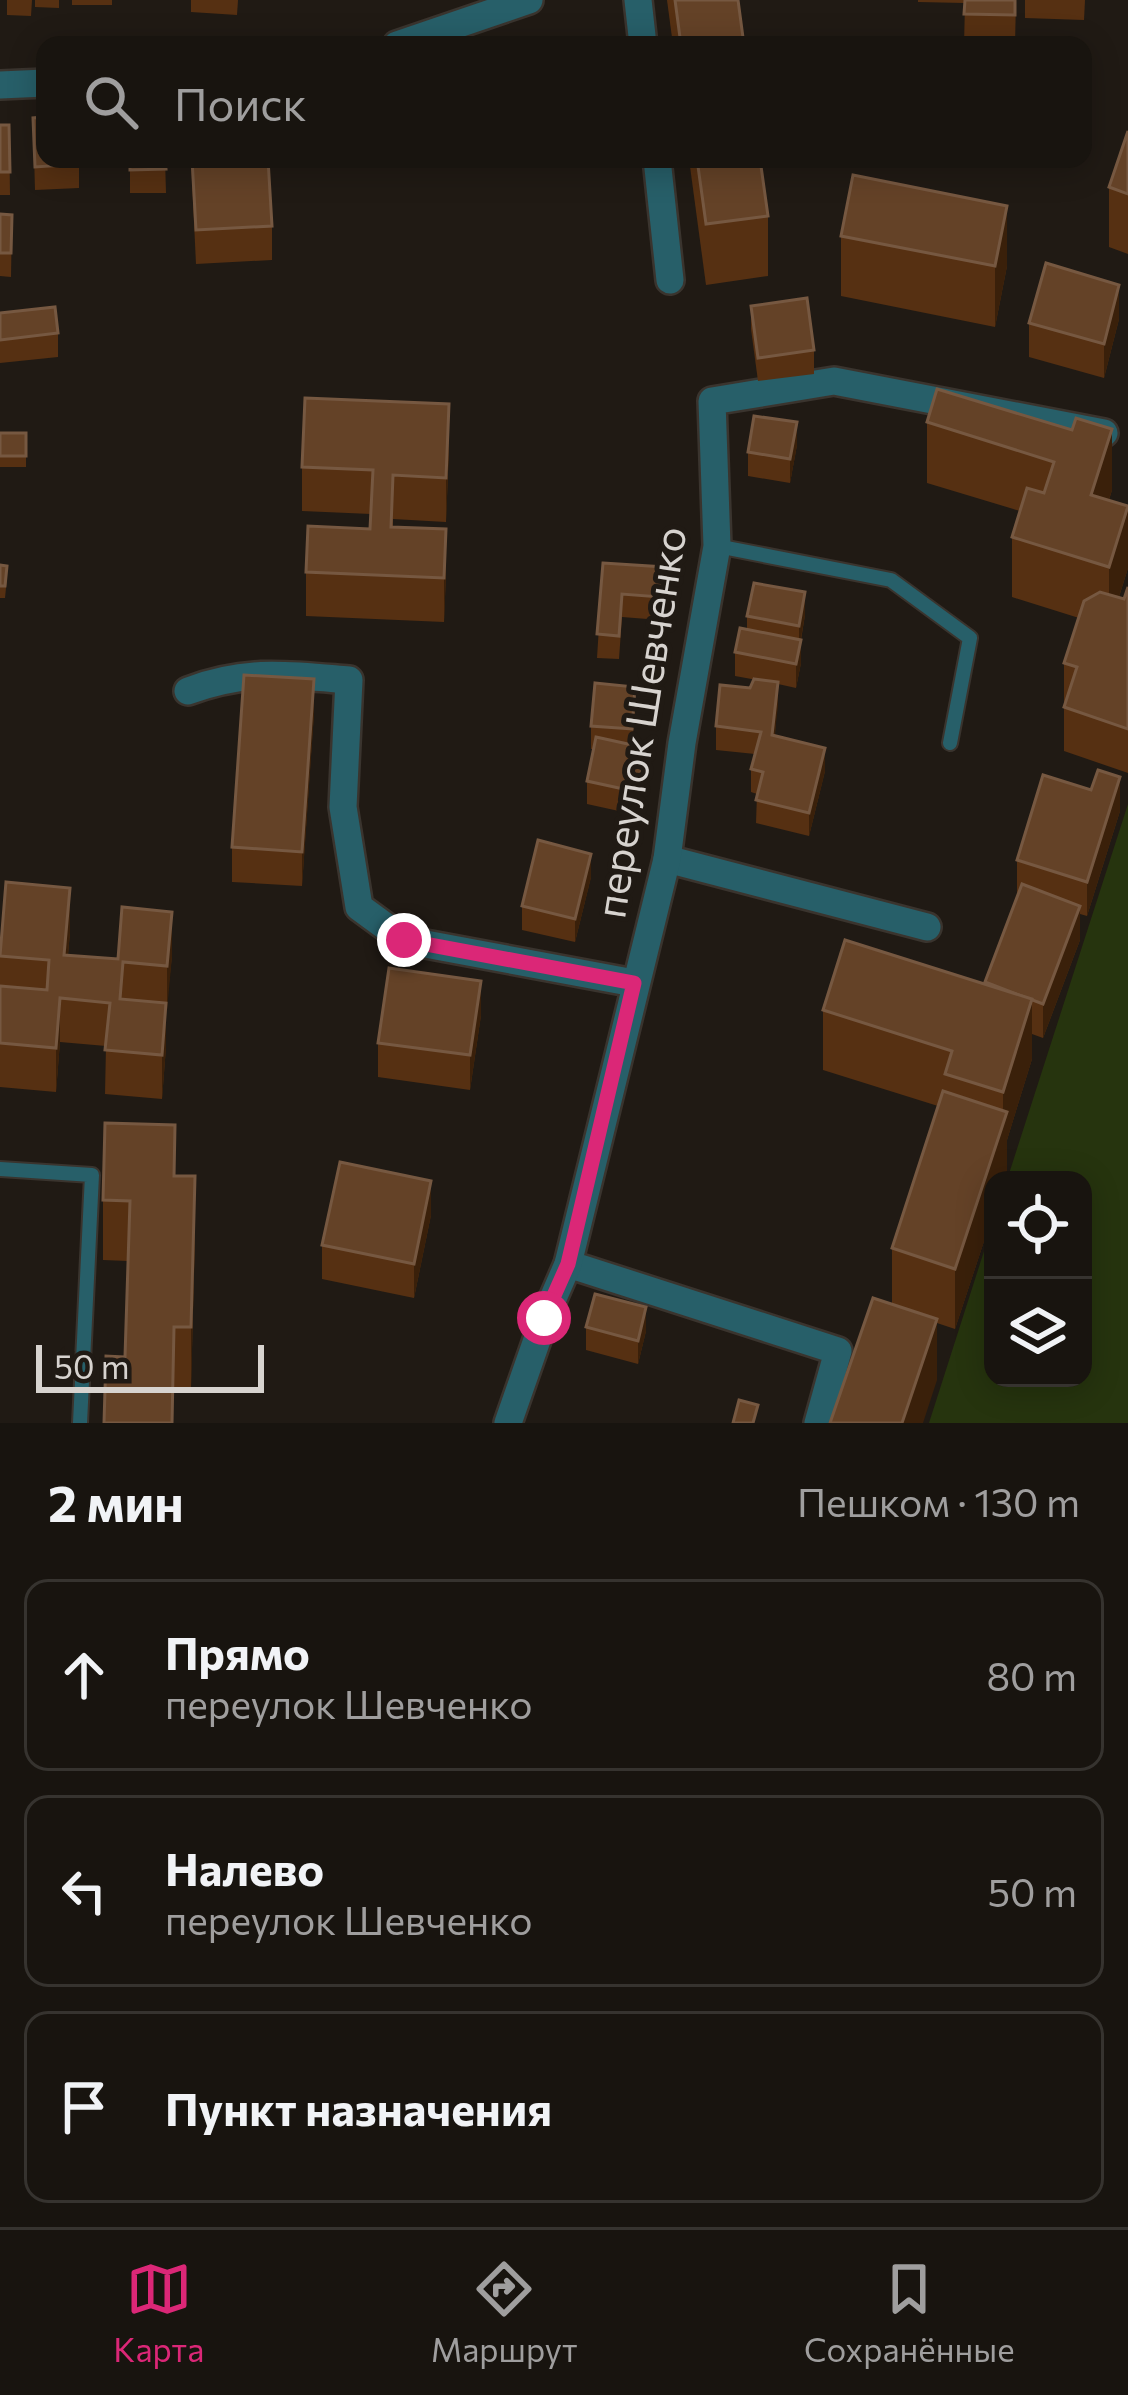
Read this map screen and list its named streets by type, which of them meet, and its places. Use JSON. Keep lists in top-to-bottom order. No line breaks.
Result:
{"streets":{"street":["переулок Шевченко"]},"scale_bar":"50 m","page":{"search":"Поиск","scale":"50 m","heading":["2 мин","Пешком · 130 m"],"list":[["Прямо","переулок Шевченко","80 m"],["Налево","переулок Шевченко","50 m"],"Пункт назначения"],"nav":["Карта","Маршрут","Сохранённые"]}}
